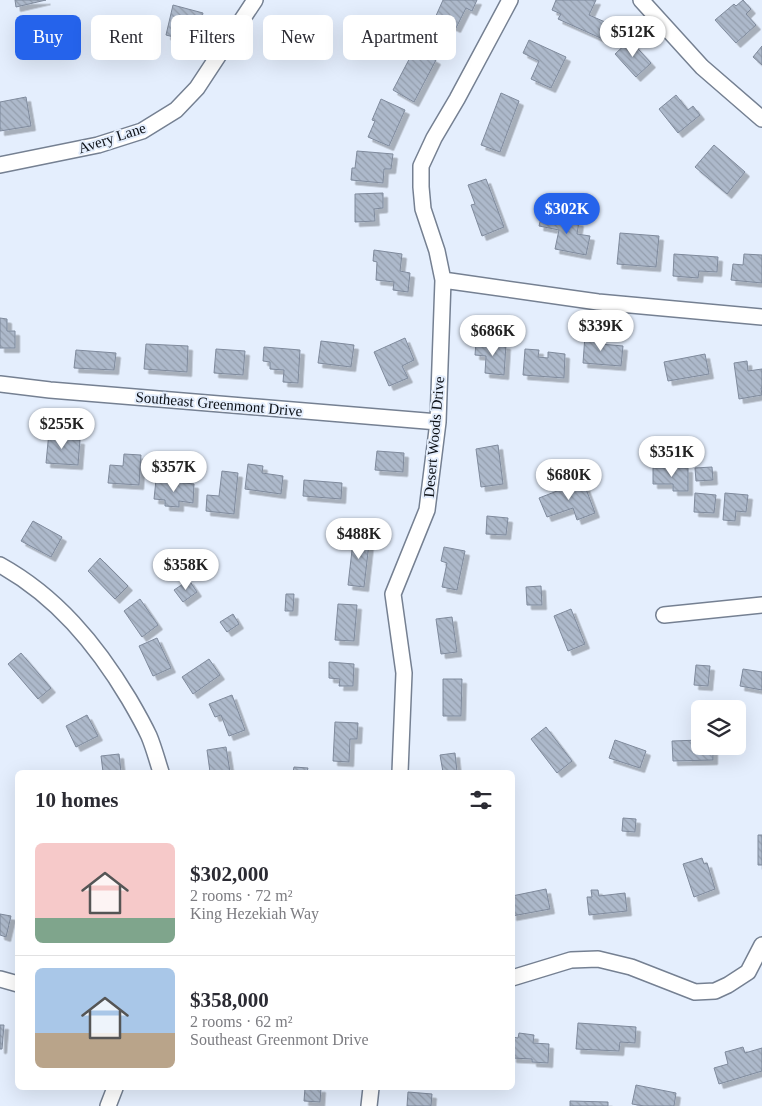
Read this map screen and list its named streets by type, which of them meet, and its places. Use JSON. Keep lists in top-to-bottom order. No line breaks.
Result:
{"streets":{"street":["Avery Lane","Southeast Greenmont Drive","Desert Woods Drive"]},"crossings":[["Southeast Greenmont Drive","Desert Woods Drive"]],"page":{"chip":["Buy","Rent","Filters","New","Apartment"],"price":["$512K","$302K","$339K","$686K","$255K","$351K","$357K","$680K","$488K","$358K"],"heading":"10 homes","list":[{"name":"$302,000","note":"2 rooms · 72 m² · King Hezekiah Way"},{"name":"$358,000","note":"2 rooms · 62 m² · Southeast Greenmont Drive"}]}}
